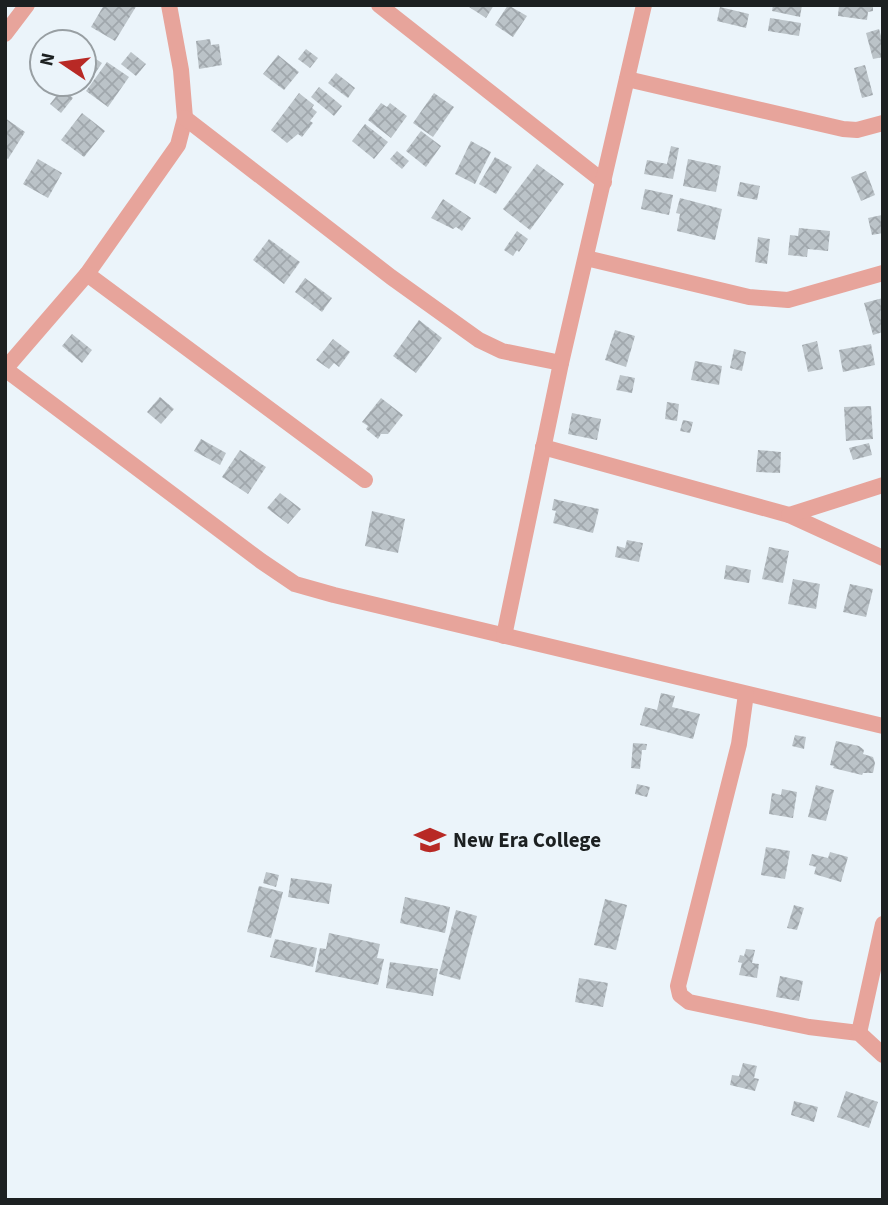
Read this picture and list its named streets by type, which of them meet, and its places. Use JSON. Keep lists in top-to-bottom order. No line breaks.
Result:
{"places":{"school or university":["New Era College"]},"north":"left"}
